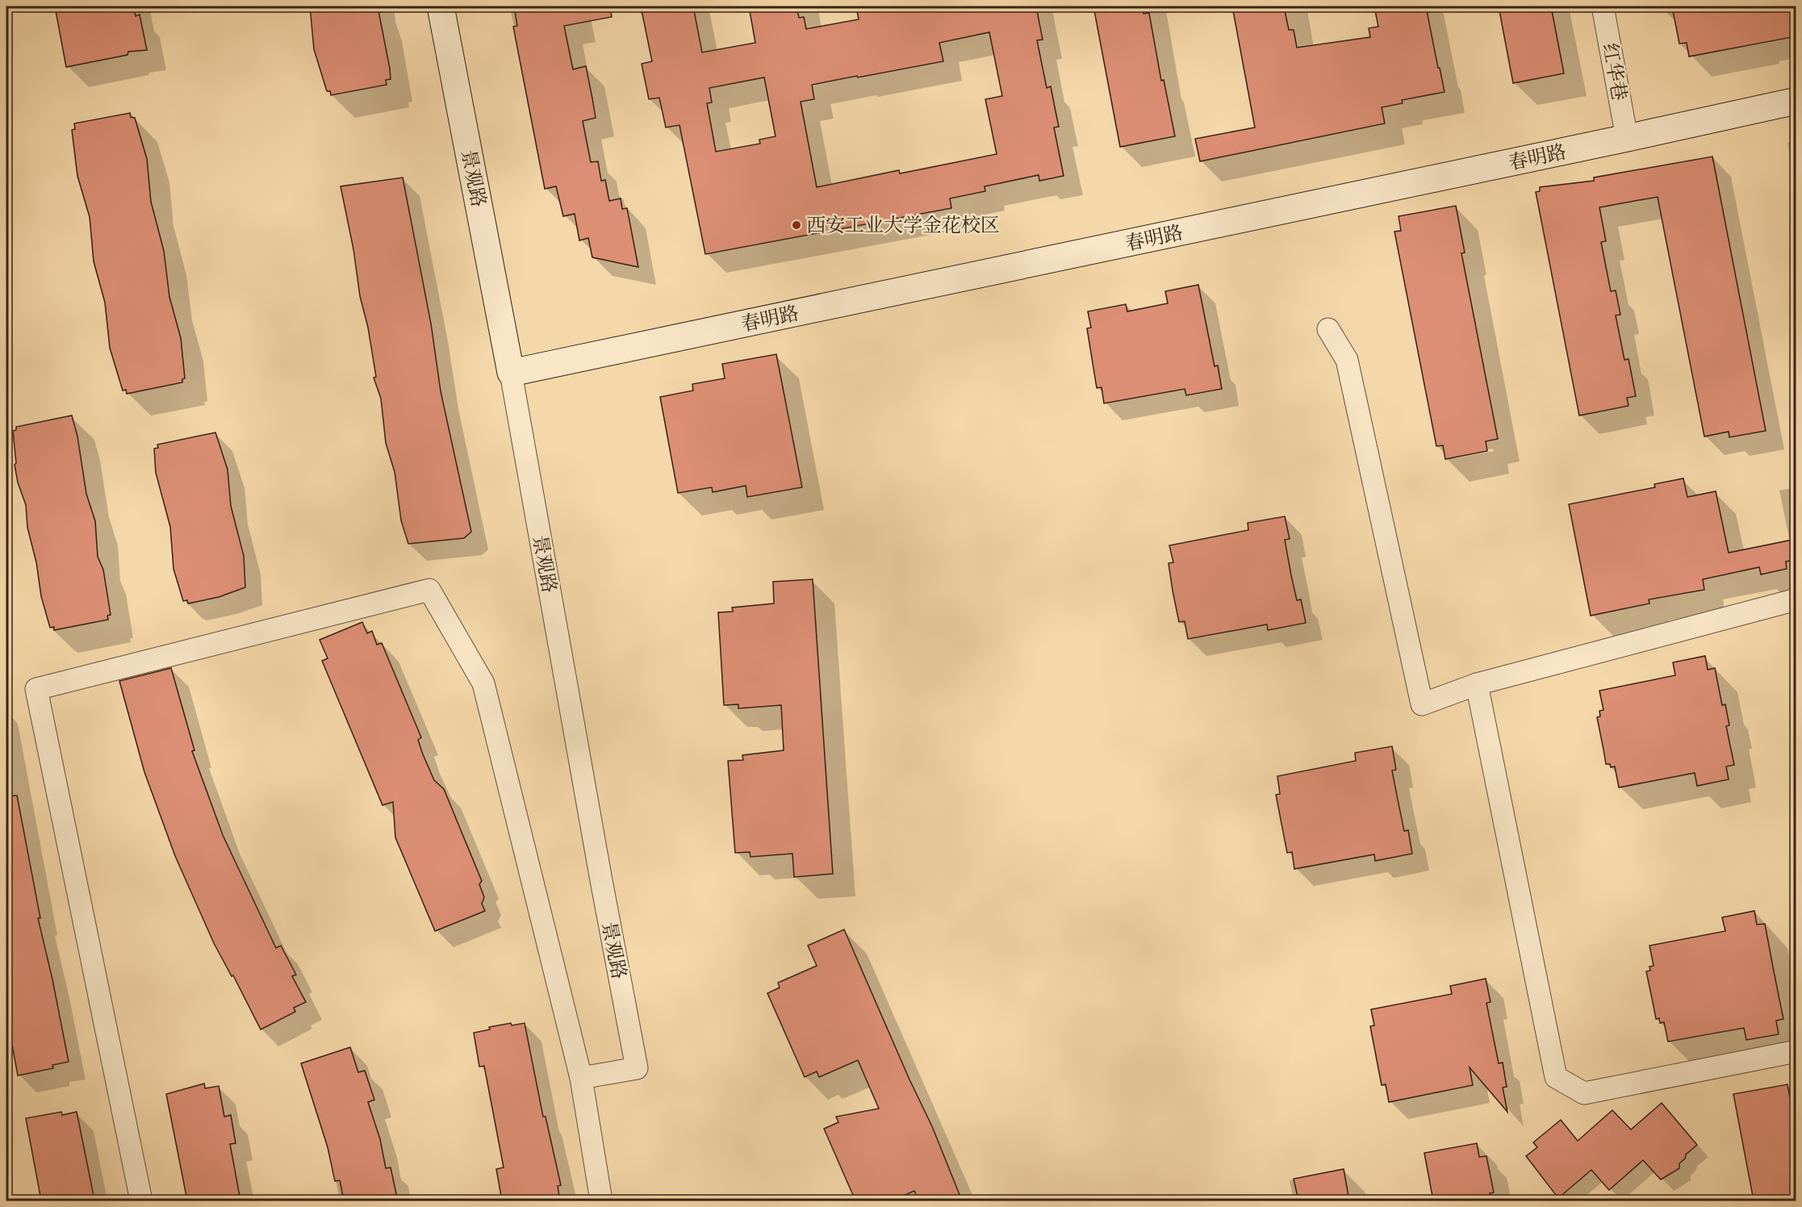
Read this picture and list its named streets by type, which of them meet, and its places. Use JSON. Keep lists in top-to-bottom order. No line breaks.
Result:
{"streets":{"street":["红华巷","春明路","景观路"]},"crossings":[["红华巷","春明路"],["春明路","景观路"]],"places":["西安工业大学金花校区"]}
